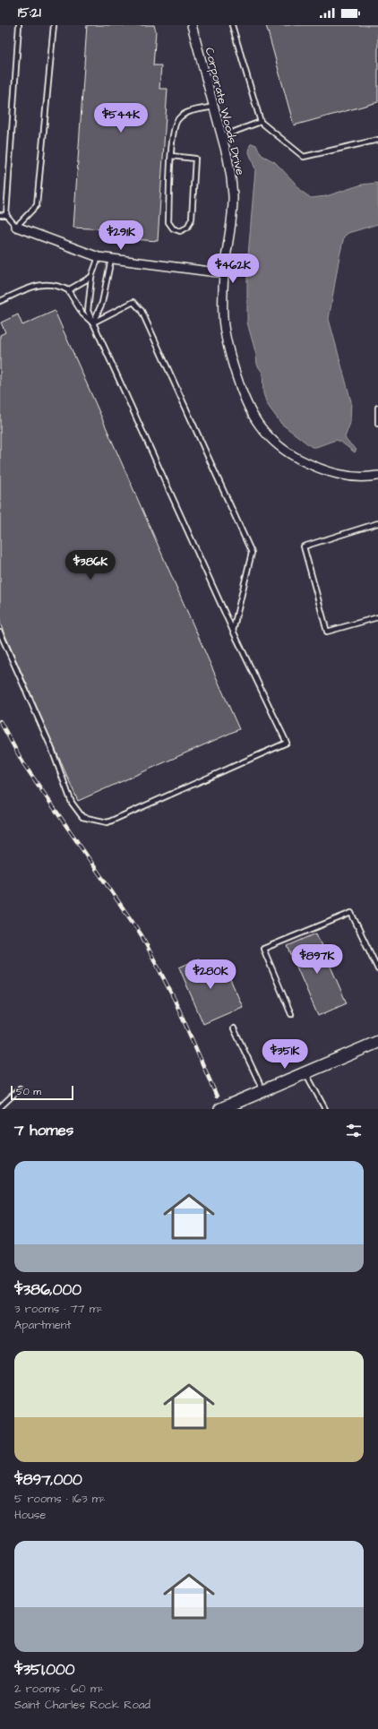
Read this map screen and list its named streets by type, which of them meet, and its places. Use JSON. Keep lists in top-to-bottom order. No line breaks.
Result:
{"streets":{"street":["Corporate Woods Drive"]},"scale_bar":"50 m","page":{"status":"15:21","price":["$544K","$291K","$462K","$386K","$897K","$280K","$351K"],"scale":"50 m","heading":"7 homes","list":[{"name":"$386,000","note":"3 rooms · 77 m² · Apartment"},{"name":"$897,000","note":"5 rooms · 163 m² · House"},{"name":"$351,000","note":"2 rooms · 60 m² · Saint Charles Rock Road"}]}}
